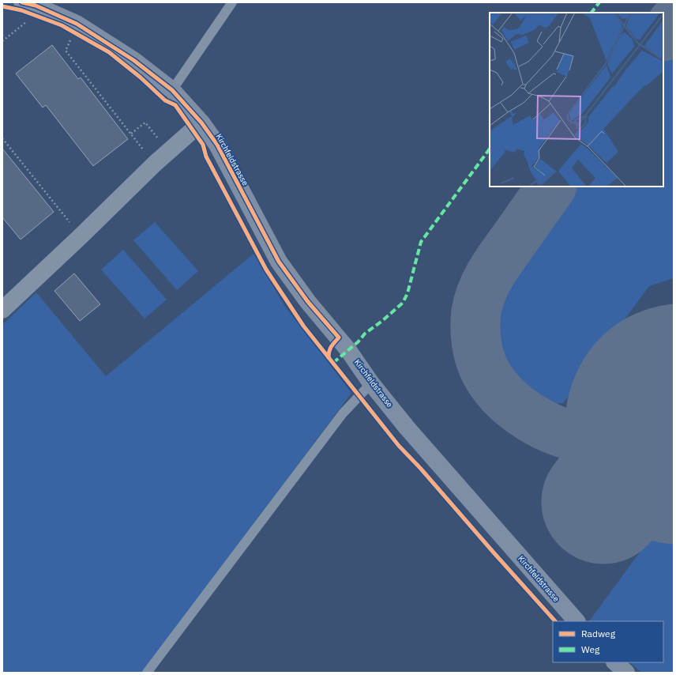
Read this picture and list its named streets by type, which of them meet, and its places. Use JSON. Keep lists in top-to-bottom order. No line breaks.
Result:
{"streets":{"street":["Kirchfeldstrasse"]},"legend":["Radweg","Weg"]}
